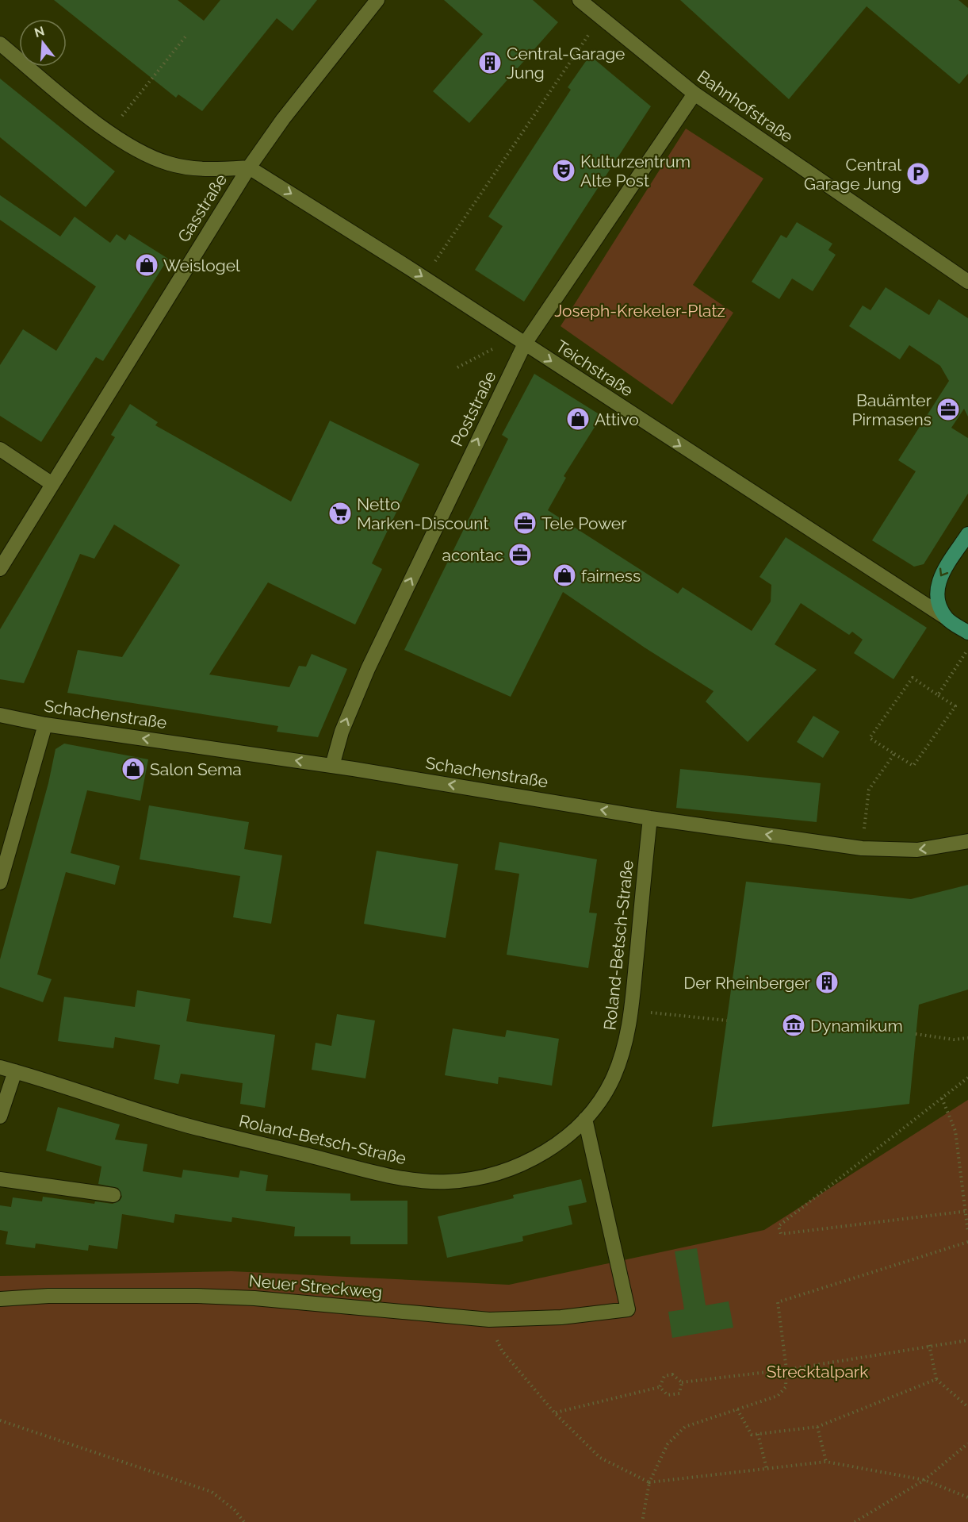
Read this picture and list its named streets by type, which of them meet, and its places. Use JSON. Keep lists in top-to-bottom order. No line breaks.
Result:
{"streets":{"main road":["Teichstraße"],"street":["Bahnhofstraße","Gasstraße","Poststraße","Schachenstraße","Roland-Betsch-Straße","Neuer Streckweg"]},"crossings":[["Bahnhofstraße","Poststraße"],["Gasstraße","Teichstraße"],["Teichstraße","Poststraße"],["Poststraße","Schachenstraße"],["Schachenstraße","Roland-Betsch-Straße"],["Roland-Betsch-Straße","Neuer Streckweg"]],"one_way":["Teichstraße","Poststraße","Schachenstraße"],"parks":["Joseph-Krekeler-Platz","Strecktalpark"],"places":{"building":["Central-Garage Jung","Der Rheinberger"],"theatre":["Kulturzentrum Alte Post"],"parking":["Central Garage Jung"],"shop":["Weislogel","Attivo","fairness","Salon Sema"],"office":["Bauämter Pirmasens","Tele Power","acontac"],"supermarket":["Netto Marken-Discount"],"museum":["Dynamikum"]},"north":"top"}
